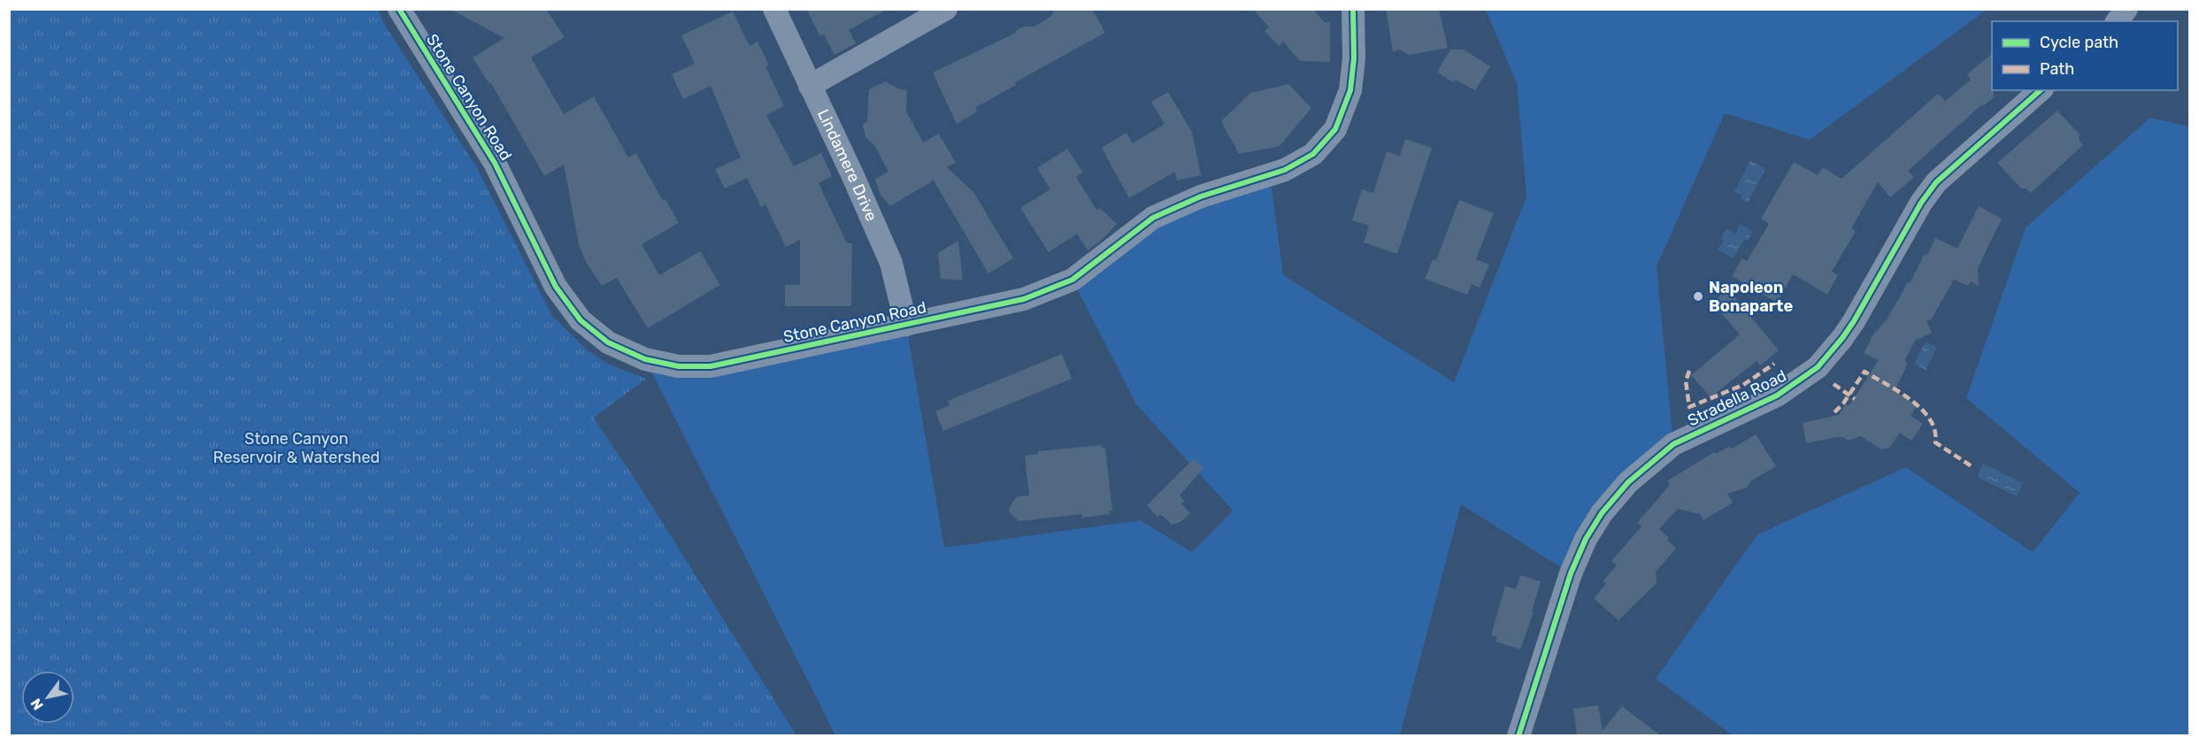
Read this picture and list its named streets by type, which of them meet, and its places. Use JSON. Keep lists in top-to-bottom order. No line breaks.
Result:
{"streets":{"street":["Stone Canyon Road","Lindamere Drive","Stradella Road"]},"crossings":[["Stone Canyon Road","Lindamere Drive"]],"parks":["Stone Canyon Reservoir & Watershed"],"places":["Napoleon Bonaparte"],"legend":["Cycle path","Path"],"north":"bottom left"}
